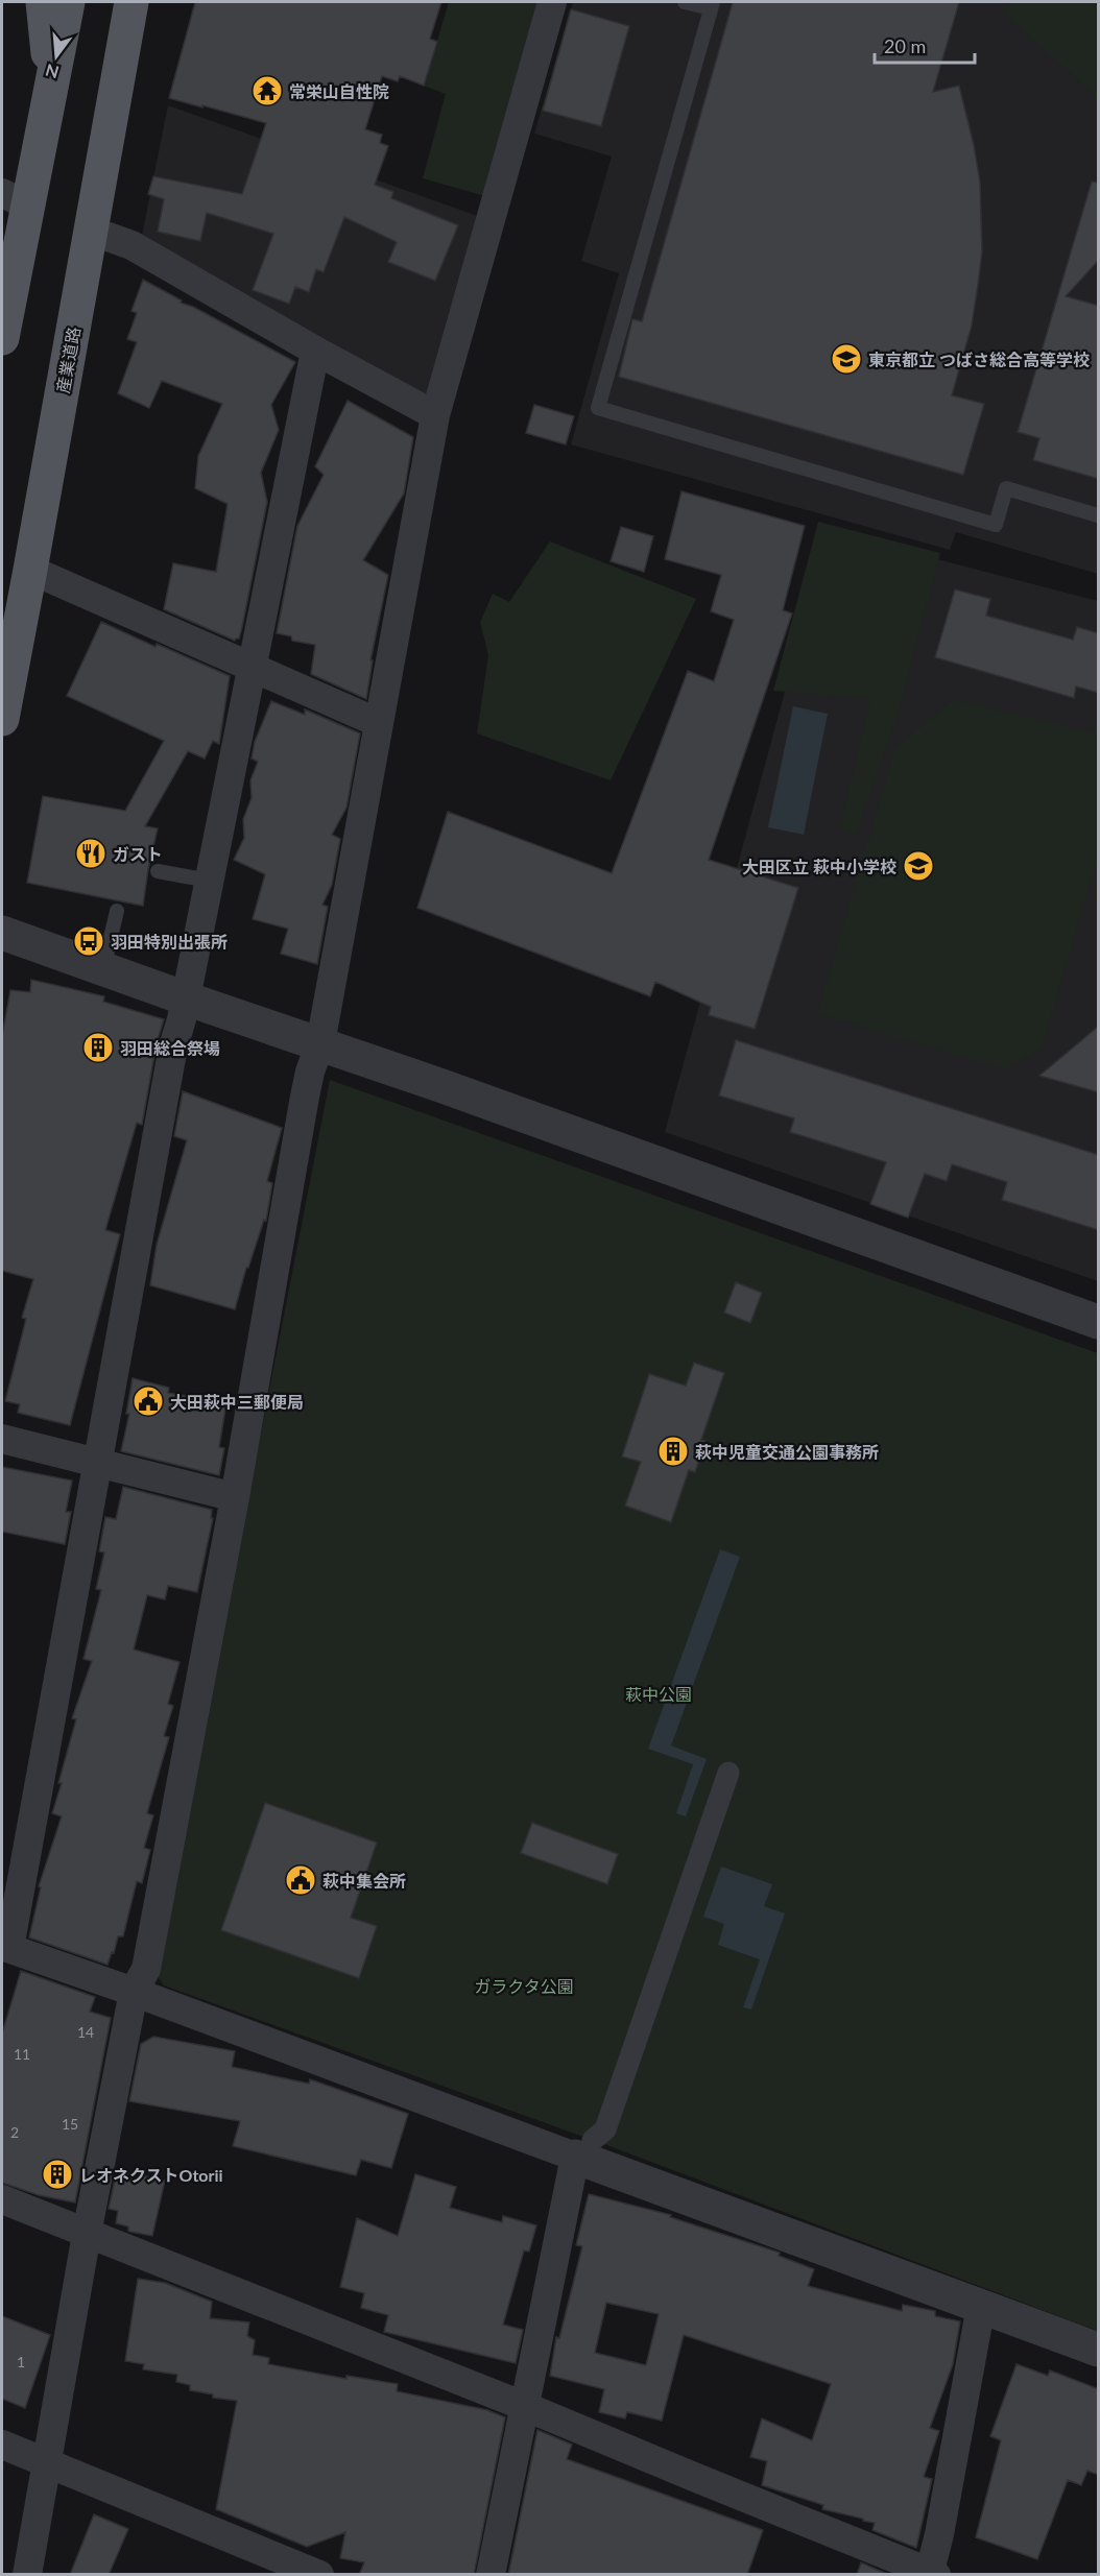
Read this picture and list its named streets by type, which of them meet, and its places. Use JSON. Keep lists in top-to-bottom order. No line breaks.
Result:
{"streets":{"main road":["産業道路"]},"parks":["萩中公園","ガラクタ公園"],"places":{"temple":["常栄山自性院"],"school or university":["東京都立 つばさ総合高等学校","大田区立 萩中小学校"],"restaurant":["ガスト"],"bus stop":["羽田特別出張所"],"building":["羽田総合祭場","萩中児童交通公園事務所","レオネクストOtorii"],"public building":["大田萩中三郵便局","萩中集会所"]},"house_numbers":["14","11","15","2","1"],"scale_bar":"20 m","north":"bottom"}
